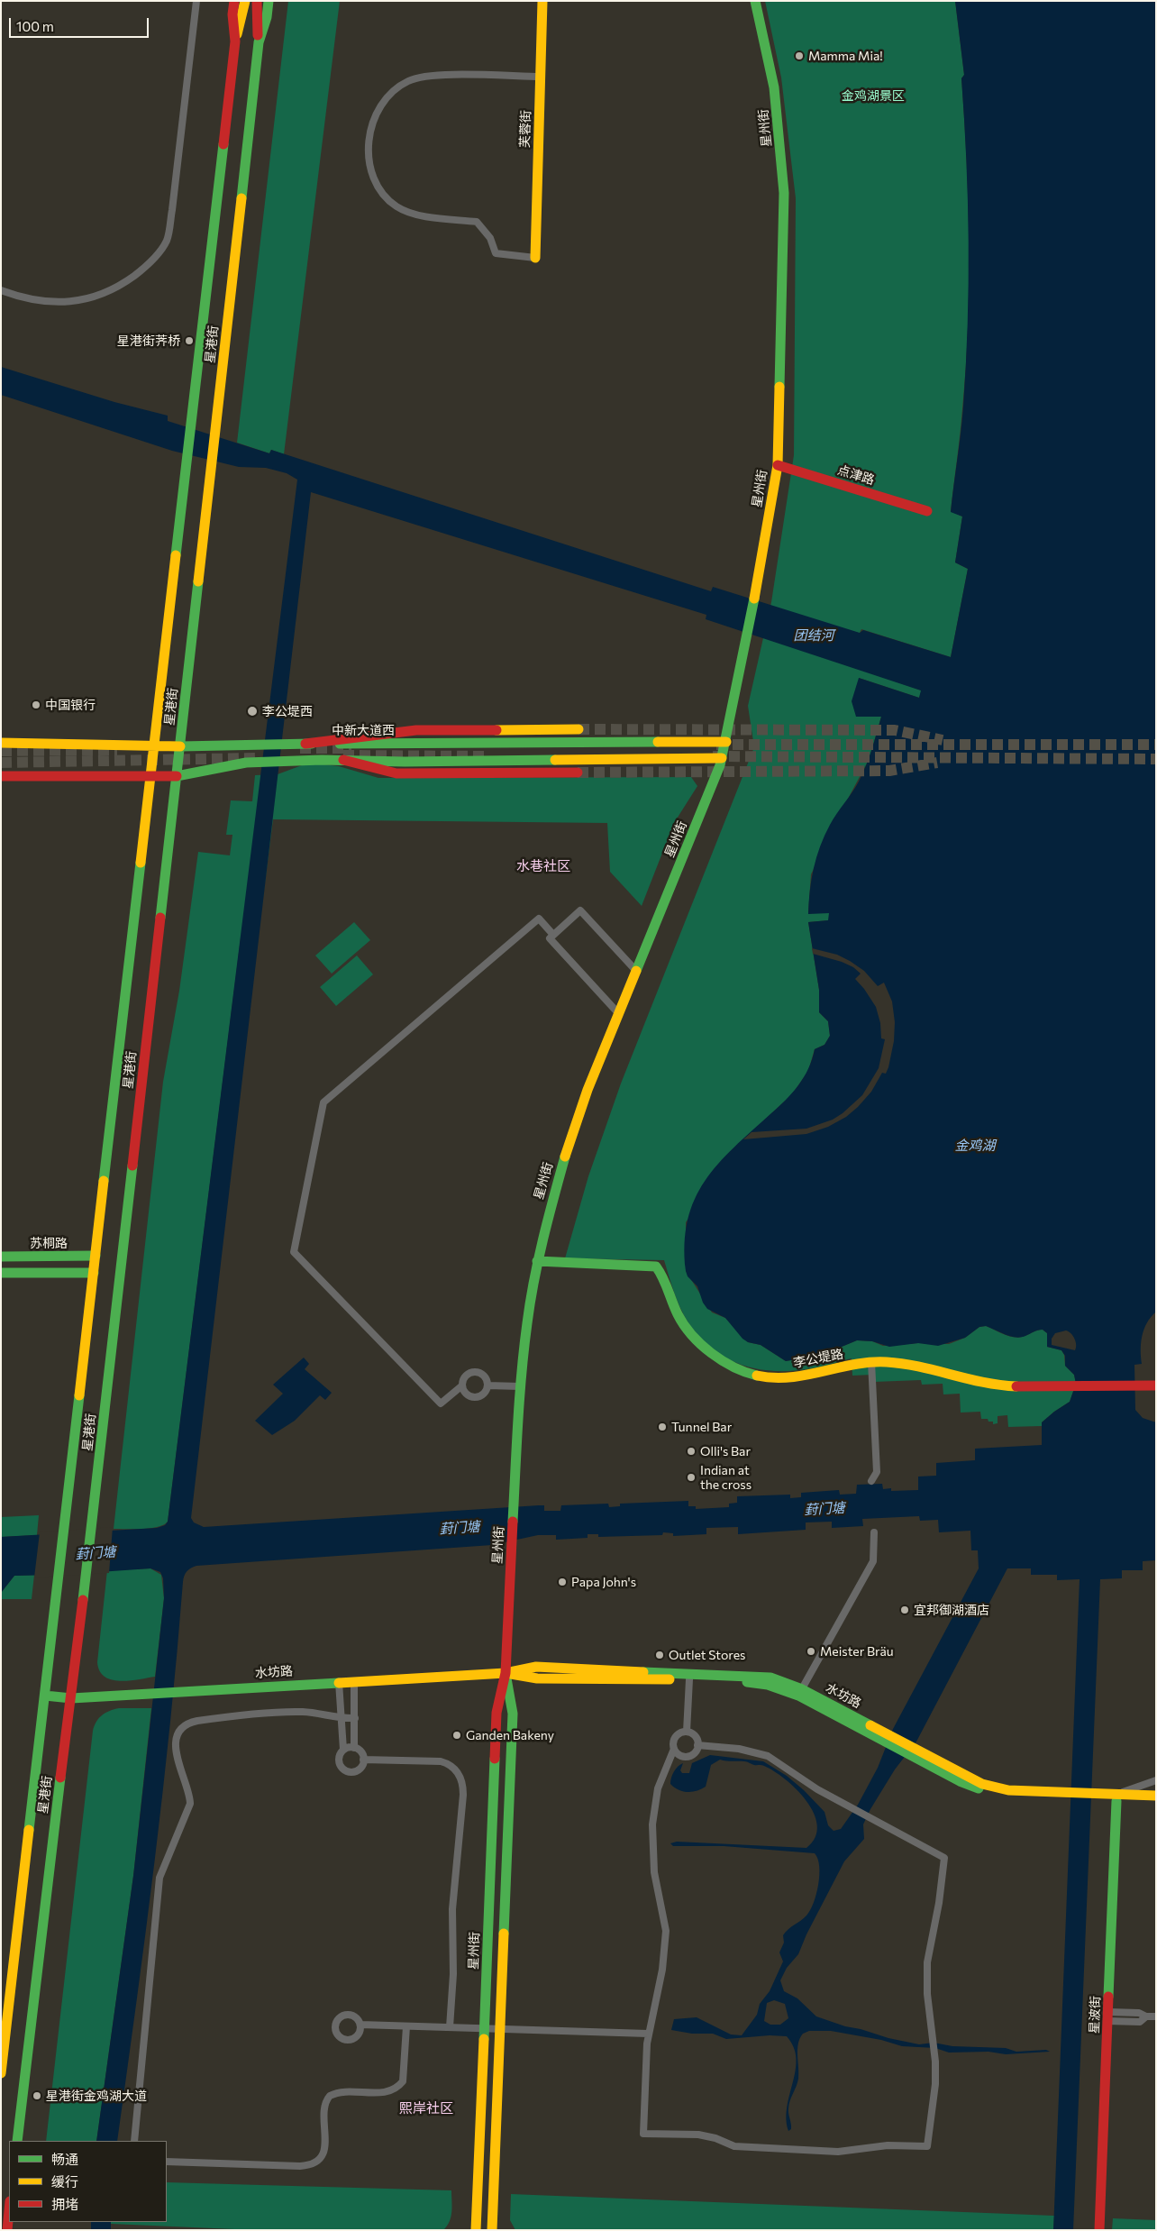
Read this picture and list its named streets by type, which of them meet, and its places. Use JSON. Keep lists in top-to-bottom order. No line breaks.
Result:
{"streets":{"main road":["星州街","芙蓉街","星港街","点津路","中新大道西","苏桐路","李公堤路","水坊路","星波街"]},"crossings":[["星州街","点津路"],["星州街","中新大道西"],["星州街","李公堤路"],["星州街","水坊路"],["星港街","中新大道西"],["星港街","苏桐路"],["星港街","水坊路"],["水坊路","星波街"]],"districts":["水巷社区","熙岸社区"],"water":["团结河","金鸡湖","葑门塘"],"parks":["金鸡湖景区"],"places":["Mamma Mia!","星港街荠桥","中国银行","李公堤西","Tunnel Bar","Olli's Bar","Indian at the cross","Papa John's","宜邦御湖酒店","Meister Bräu","Outlet Stores","Ganden Bakeny","星港街金鸡湖大道"],"legend":["畅通","缓行","拥堵"],"scale_bar":"100 m"}
